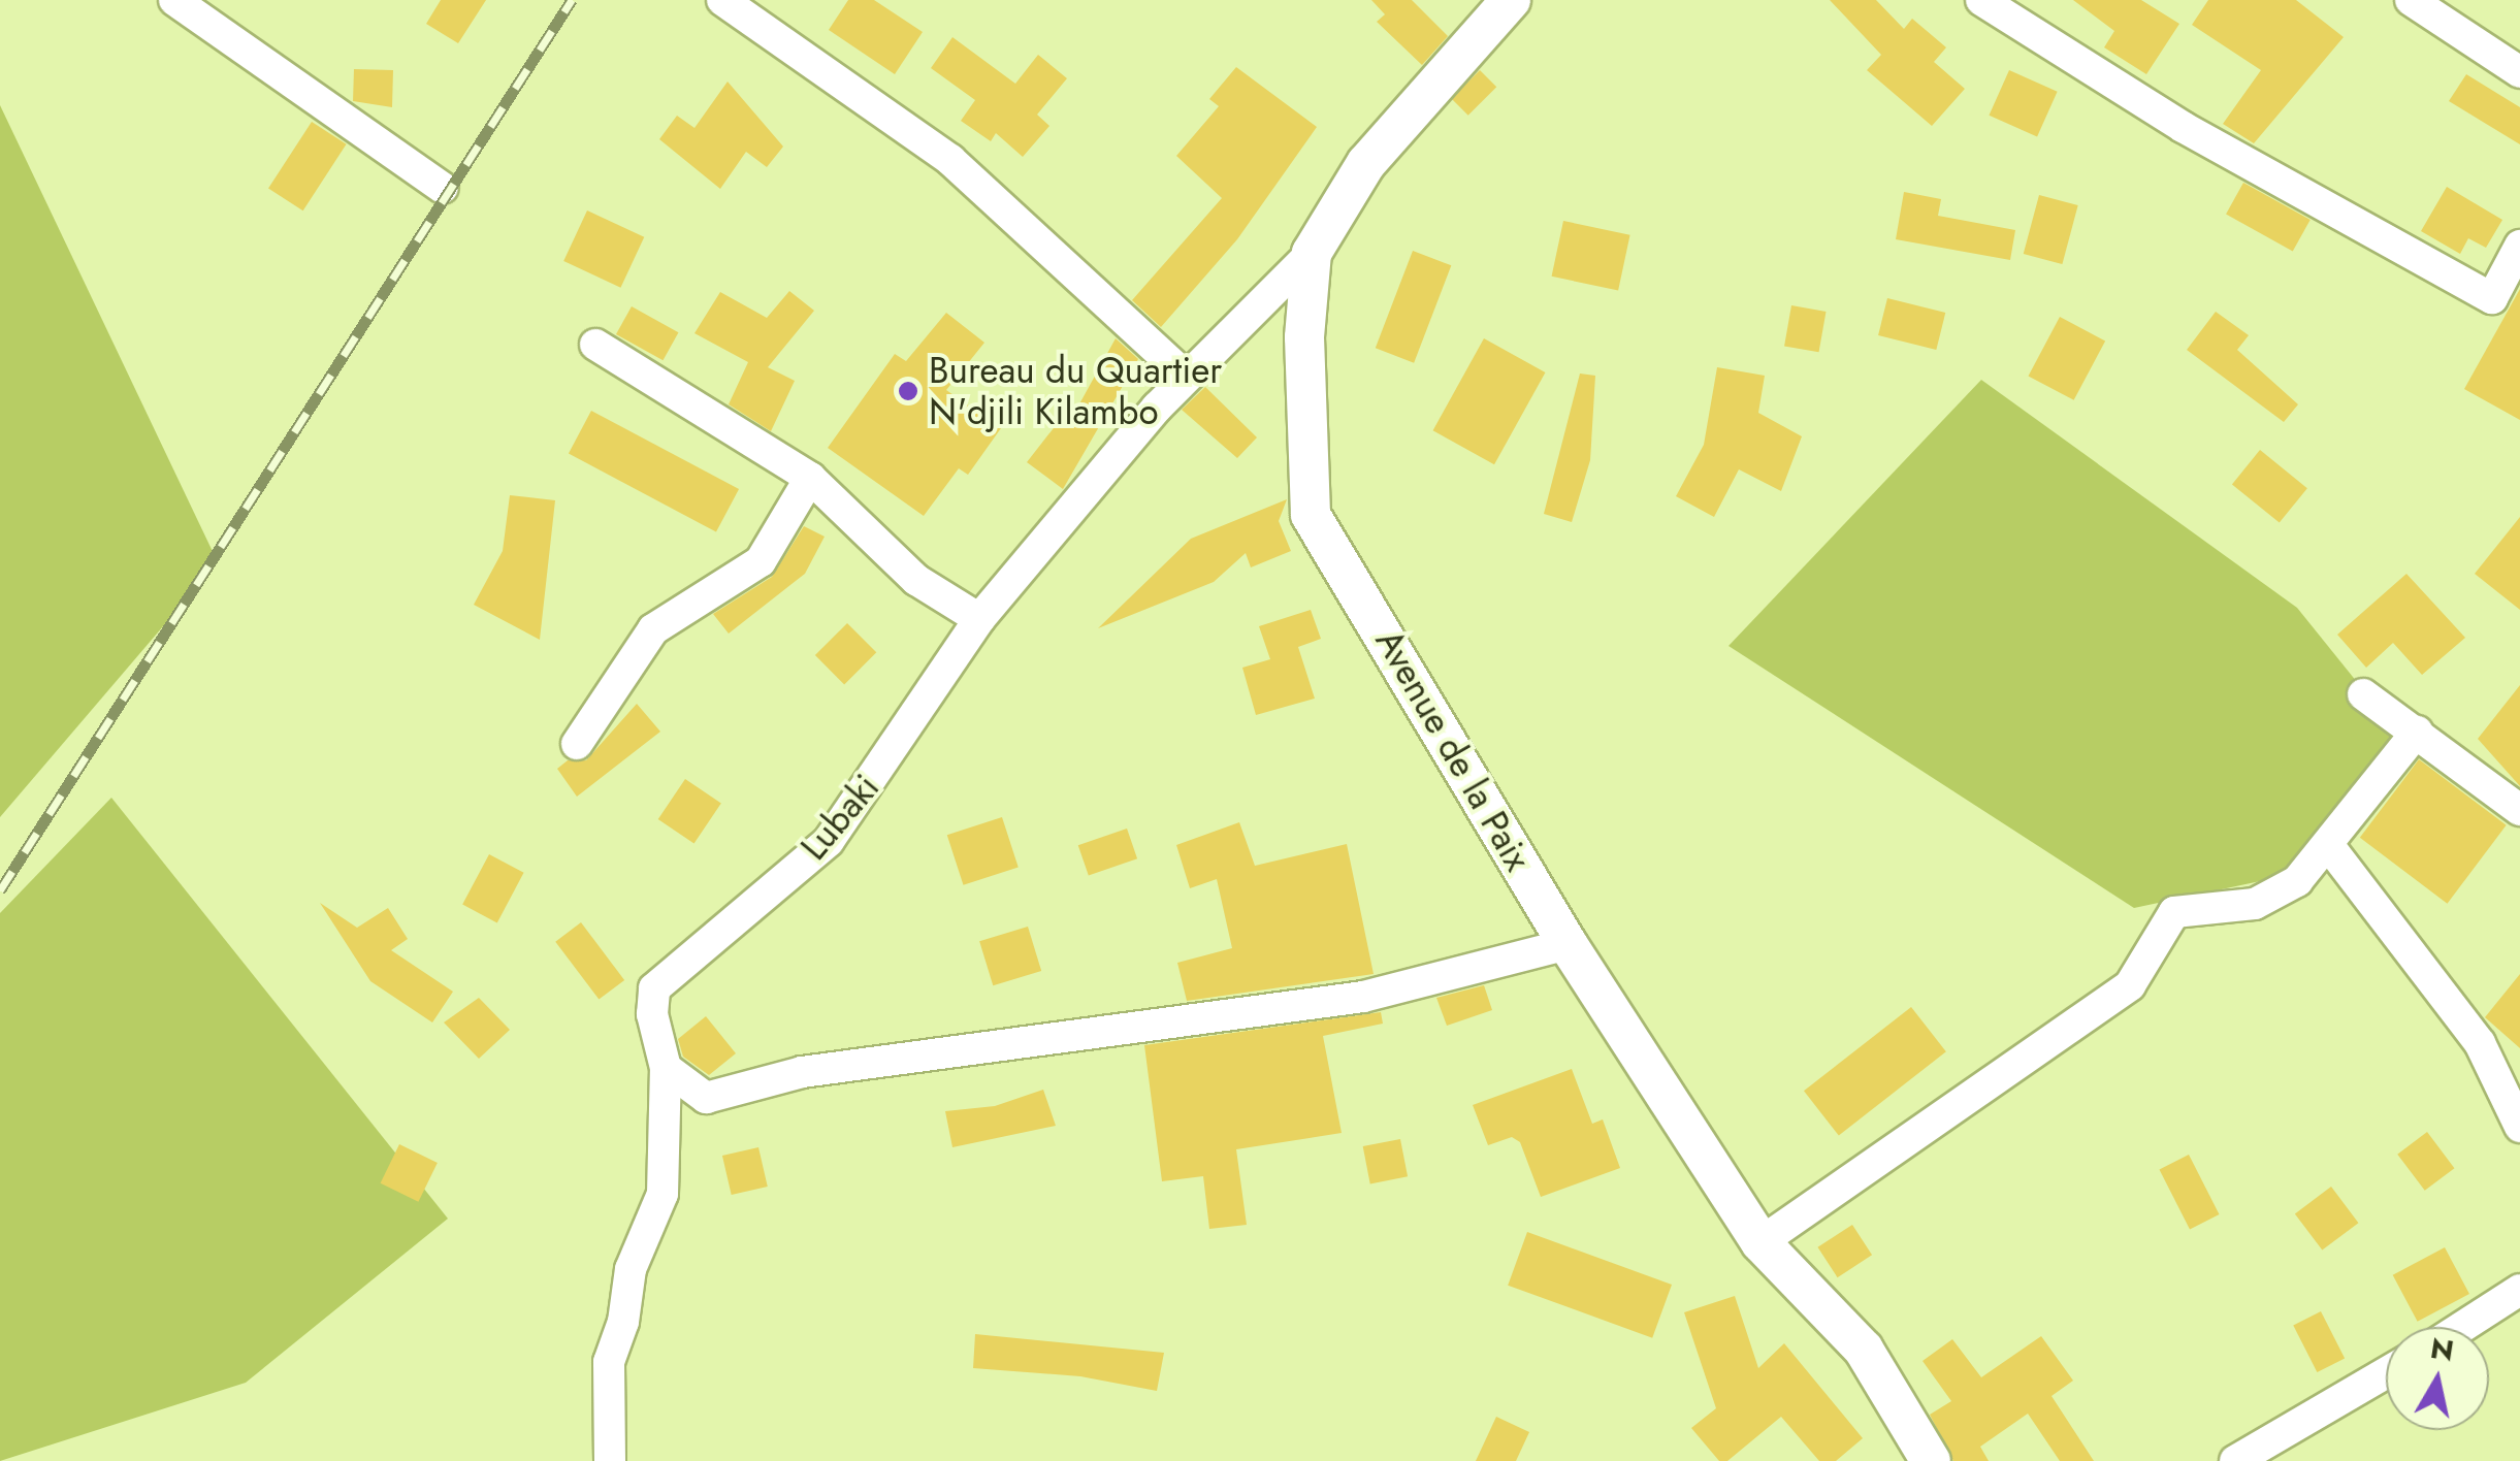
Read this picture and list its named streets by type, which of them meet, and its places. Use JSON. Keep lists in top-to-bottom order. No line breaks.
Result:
{"streets":{"street":["Avenue de la Paix","Lubaki"]},"crossings":[["Avenue de la Paix","Lubaki"]],"places":["Bureau du Quartier N'djili Kilambo"],"north":"top"}
